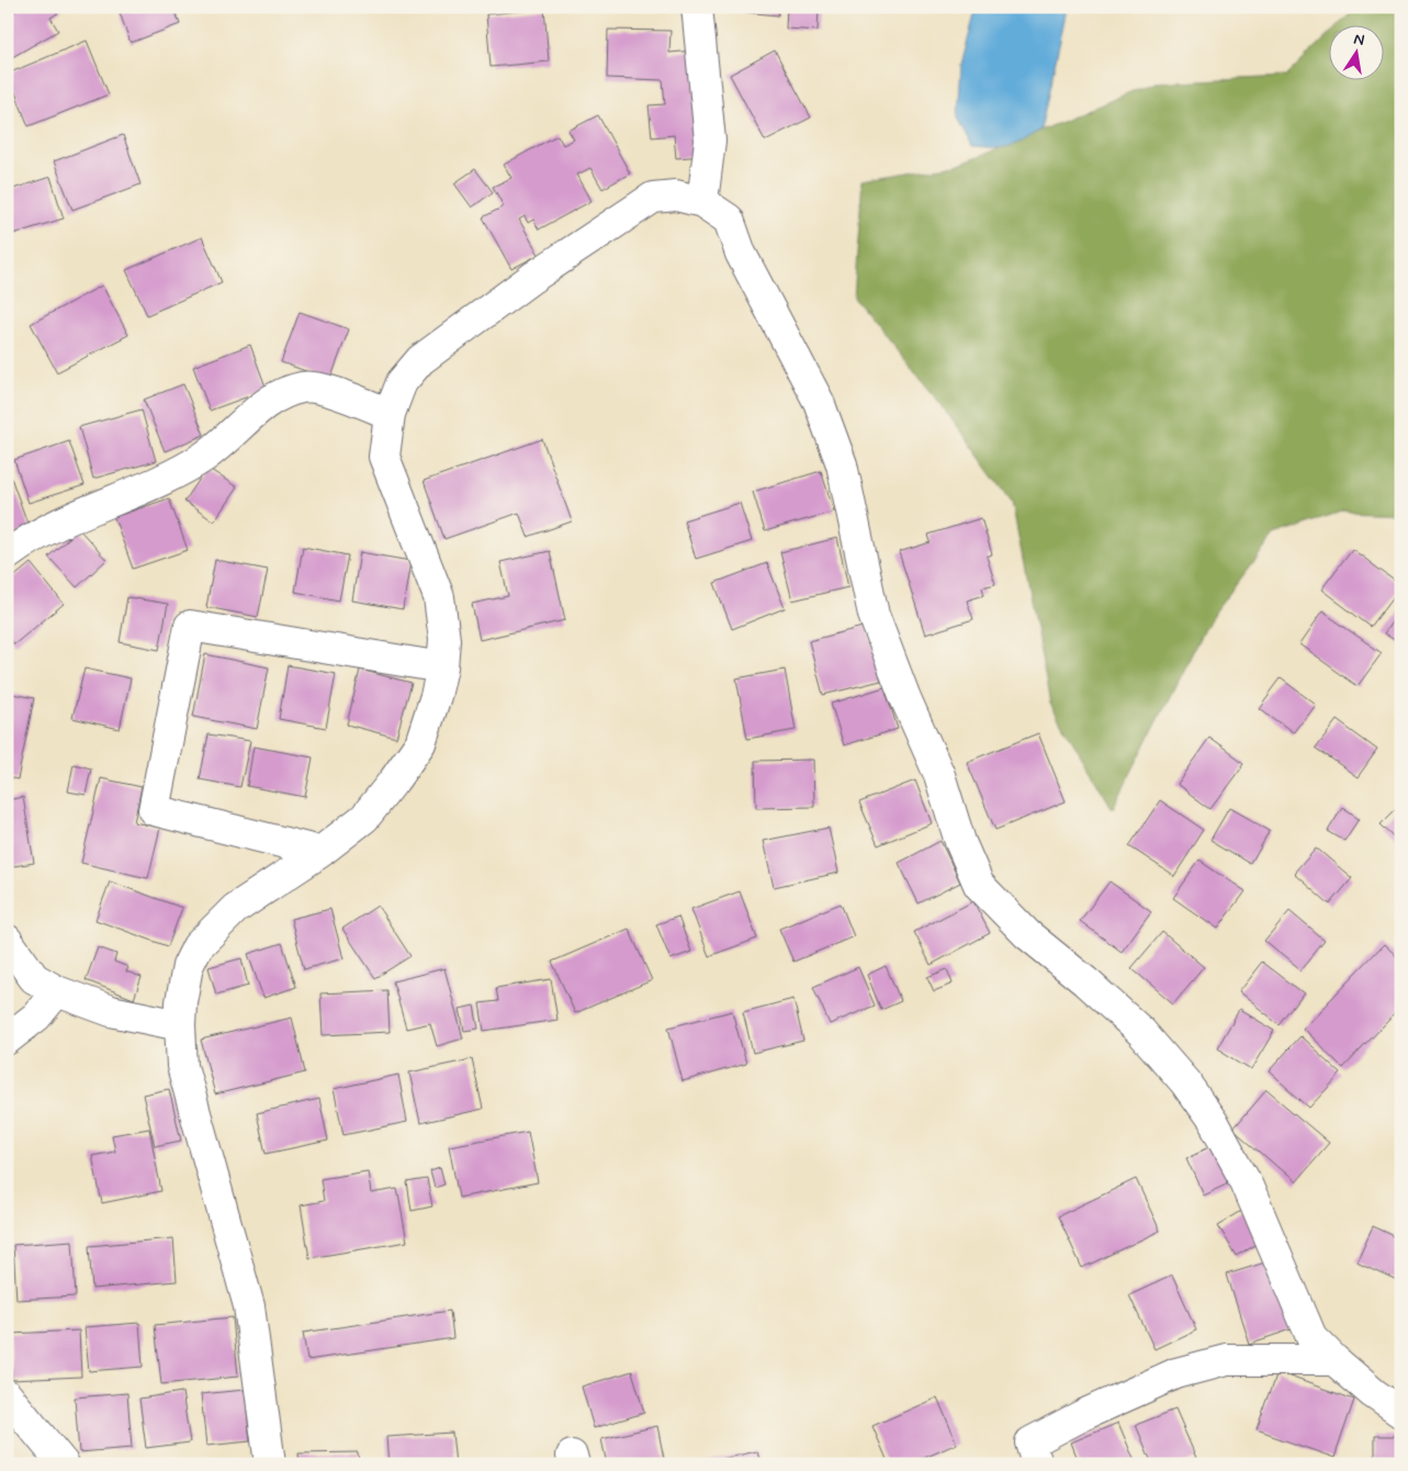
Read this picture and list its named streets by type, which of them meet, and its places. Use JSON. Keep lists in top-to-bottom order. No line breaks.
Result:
{"north":"top"}
